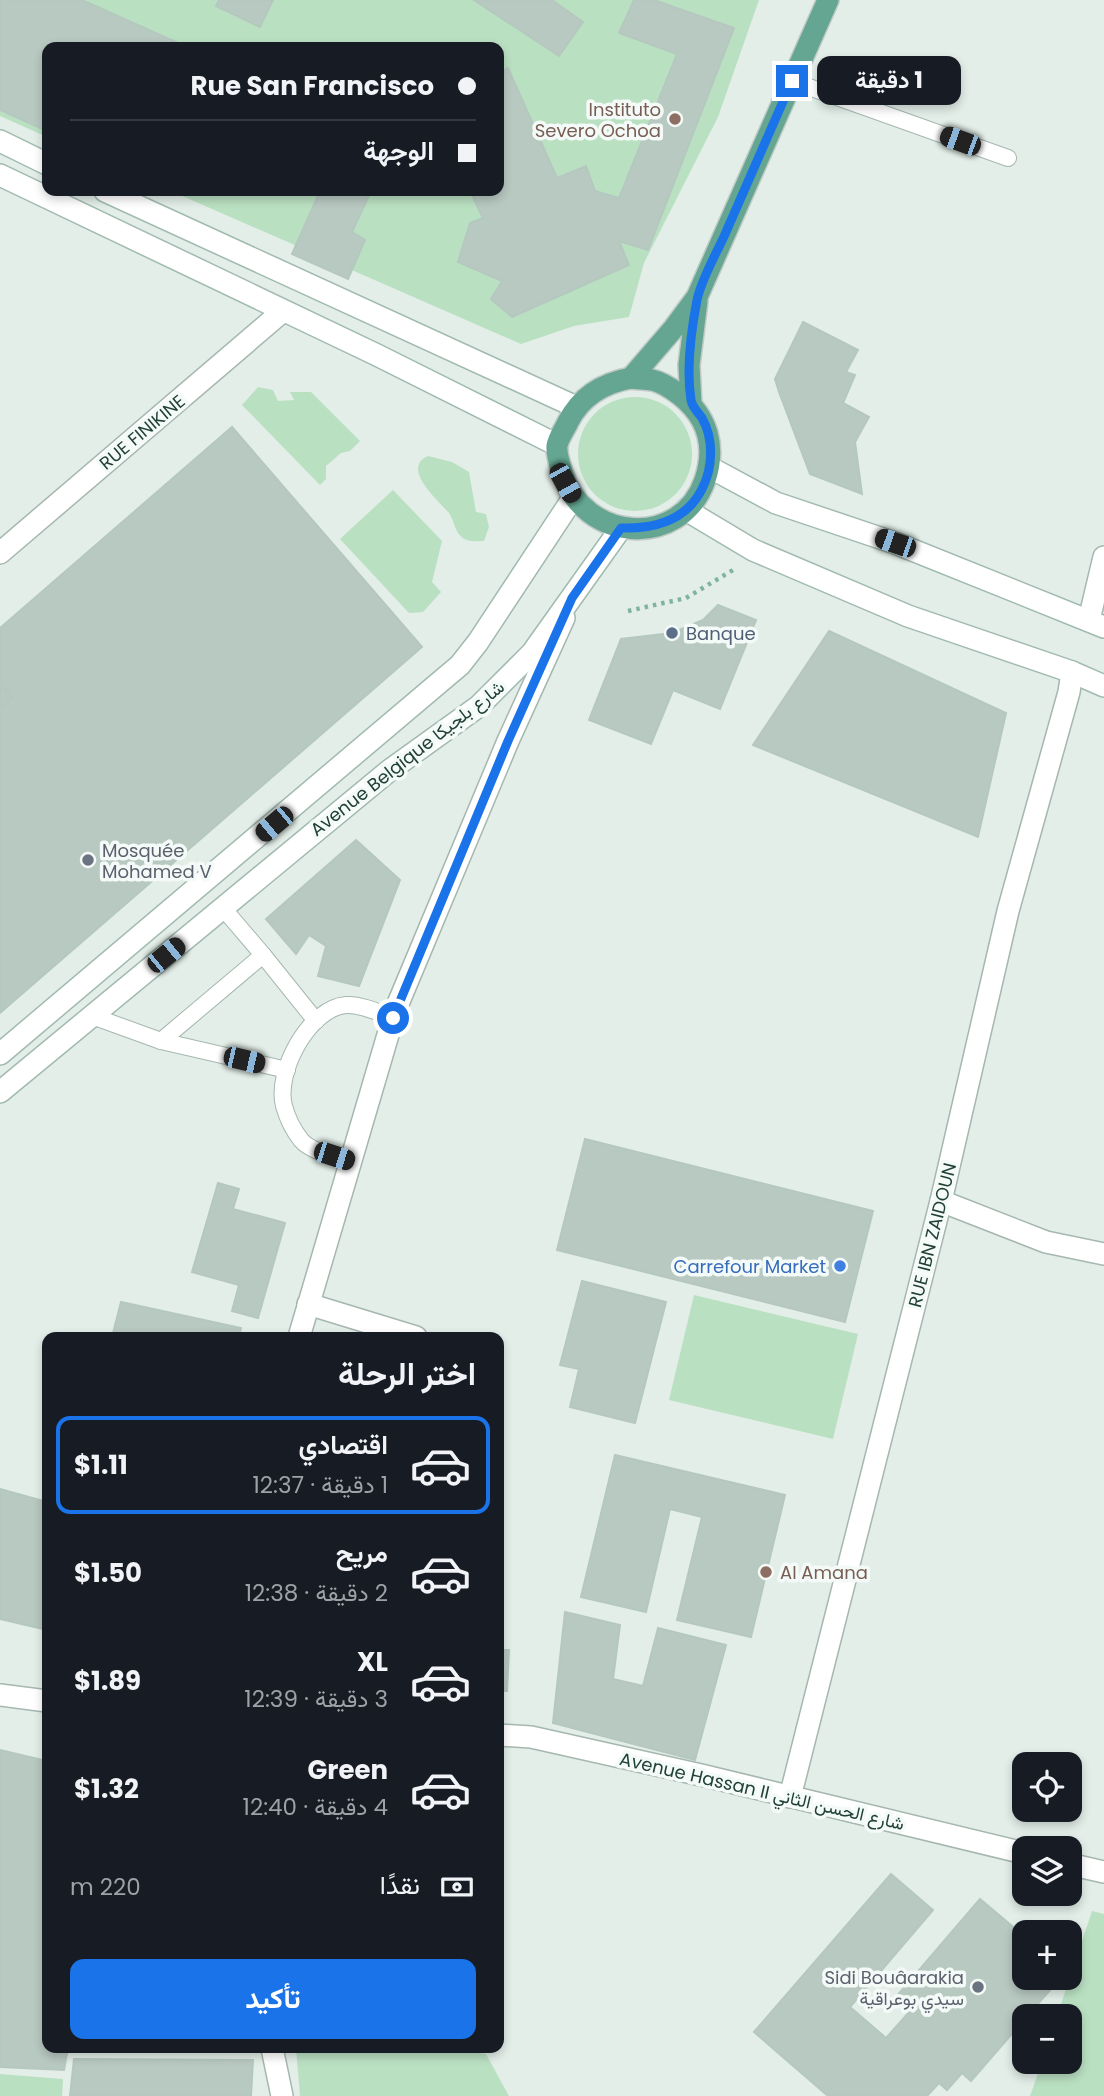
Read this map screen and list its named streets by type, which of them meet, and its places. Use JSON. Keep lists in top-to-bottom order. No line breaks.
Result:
{"streets":{"main road":["RUE FINIKINE","Avenue Belgique شارع بلجيكا","RUE IBN ZAIDOUN","Avenue Hassan II شارع الحسن الثاني"]},"crossings":[["RUE IBN ZAIDOUN","Avenue Hassan II شارع الحسن الثاني"]],"places":["Instituto Severo Ochoa","Banque","Mosquée Mohamed V","Carrefour Market","Al Amana","Sidi Bouâarakia سيدي بوعراقية"],"page":{"banner":["Rue San Francisco","الوجهة"],"bubble":"1 دقيقة","heading":"اختر الرحلة","list":[{"name":"اقتصادي","note":"1 دقيقة · 12:37","value":"$1.11"},{"name":"مريح","note":"2 دقيقة · 12:38","value":"$1.50"},{"name":"XL","note":"3 دقيقة · 12:39","value":"$1.89"},{"name":"Green","note":"4 دقيقة · 12:40","value":"$1.32"}],"map_buttons":["+","−"],"pay":["نقدًا","220 m"],"buttons":"تأكيد"}}
